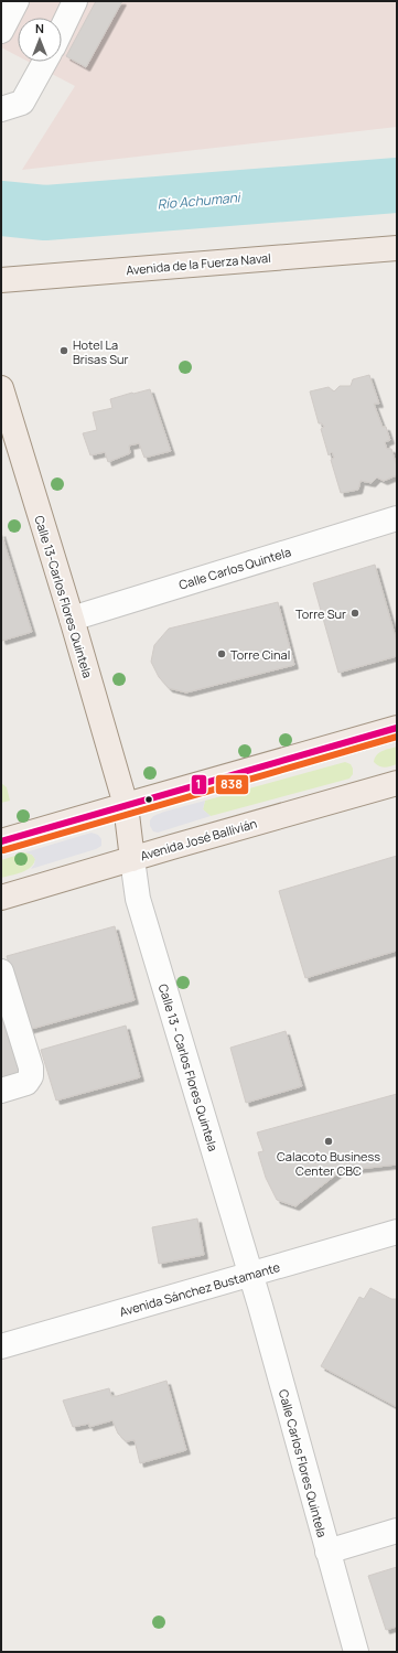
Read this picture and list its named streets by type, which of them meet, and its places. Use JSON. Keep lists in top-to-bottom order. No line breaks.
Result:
{"streets":{"main road":["Avenida de la Fuerza Naval","Calle 13-Carlos Flores Quintela","Avenida José Ballivián"],"street":["Calle Carlos Quintela","Calle 13 - Carlos Flores Quintela","Avenida Sánchez Bustamante","Calle Carlos Flores Quintela"]},"crossings":[["Calle Carlos Quintela","Calle 13-Carlos Flores Quintela"],["Calle 13-Carlos Flores Quintela","Avenida José Ballivián"],["Calle 13-Carlos Flores Quintela","Calle 13 - Carlos Flores Quintela"],["Avenida José Ballivián","Calle 13 - Carlos Flores Quintela"],["Calle 13 - Carlos Flores Quintela","Avenida Sánchez Bustamante"],["Calle 13 - Carlos Flores Quintela","Calle Carlos Flores Quintela"],["Avenida Sánchez Bustamante","Calle Carlos Flores Quintela"]],"water":["Río Achumani"],"places":["Hotel La Brisas Sur","Torre Sur","Torre Cinal","Calacoto Business Center CBC"],"lines":["transit line 1","transit line 838"],"north":"top"}
